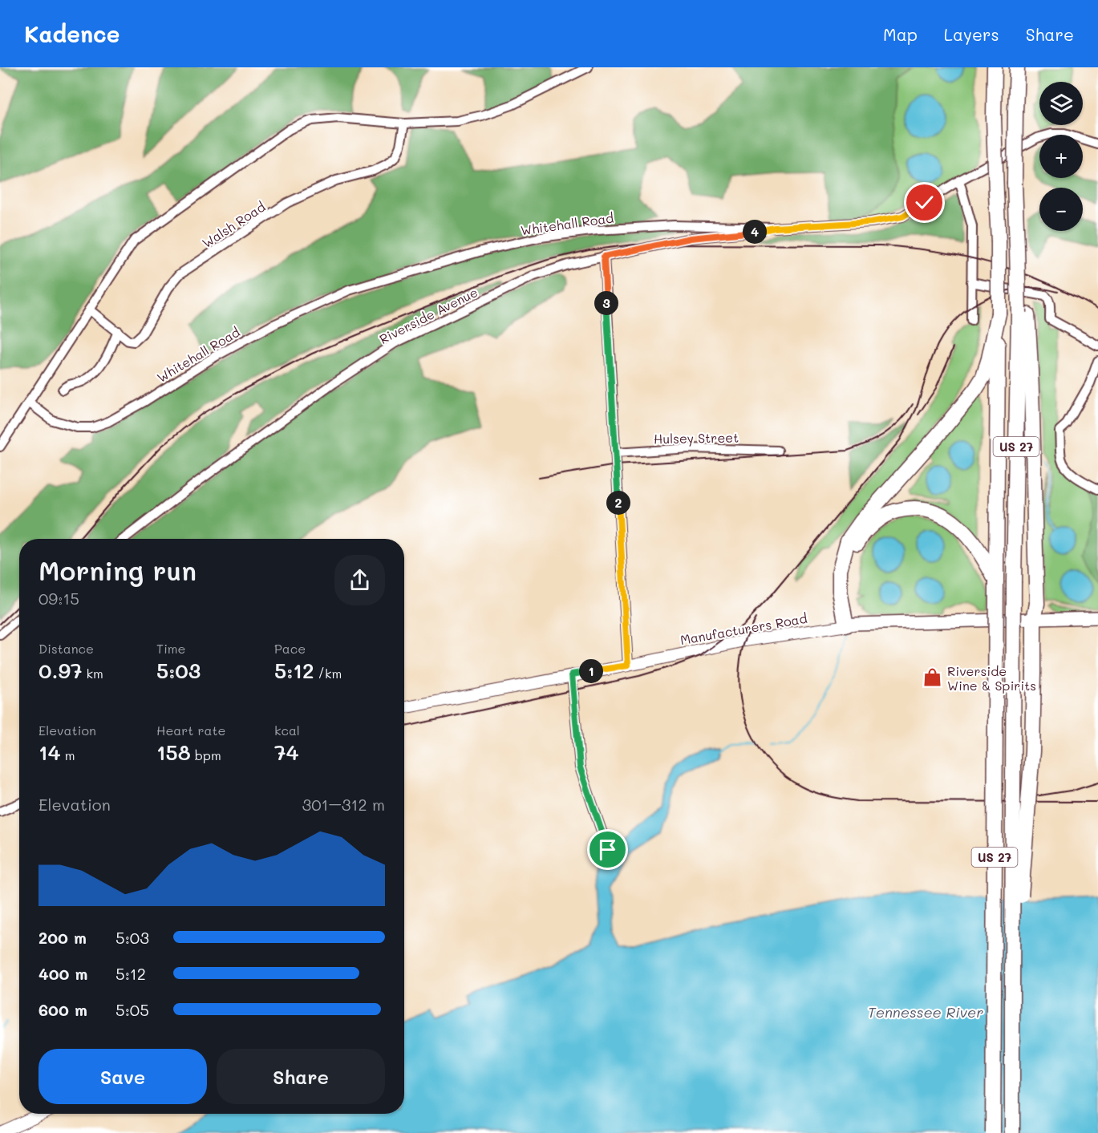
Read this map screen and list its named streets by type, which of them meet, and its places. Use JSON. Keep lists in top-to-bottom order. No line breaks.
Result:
{"streets":{"highway":["US 27"],"main road":["Manufacturers Road"],"street":["Whitehall Road","Walsh Road","Riverside Avenue","Hulsey Street"]},"crossings":[["Whitehall Road","Riverside Avenue"]],"water":["Tennessee River"],"places":{"shop":["Riverside Wine & Spirits"]},"page":{"header":"Kadence","nav":["Map","Layers","Share"],"map_buttons":["+","−"],"pins":["4","3","2","1"],"heading":["Morning run","09:15"],"stats":[["Distance","0.97 km"],["Time","5:03"],["Pace","5:12 /km"],["Elevation","14 m"],["Heart rate","158 bpm"],["kcal","74"]],"chart":["Elevation","301–312 m"],"list":[{"name":"200 m","note":"5:03"},{"name":"400 m","note":"5:12"},{"name":"600 m","note":"5:05"}],"buttons":["Save","Share"]}}
